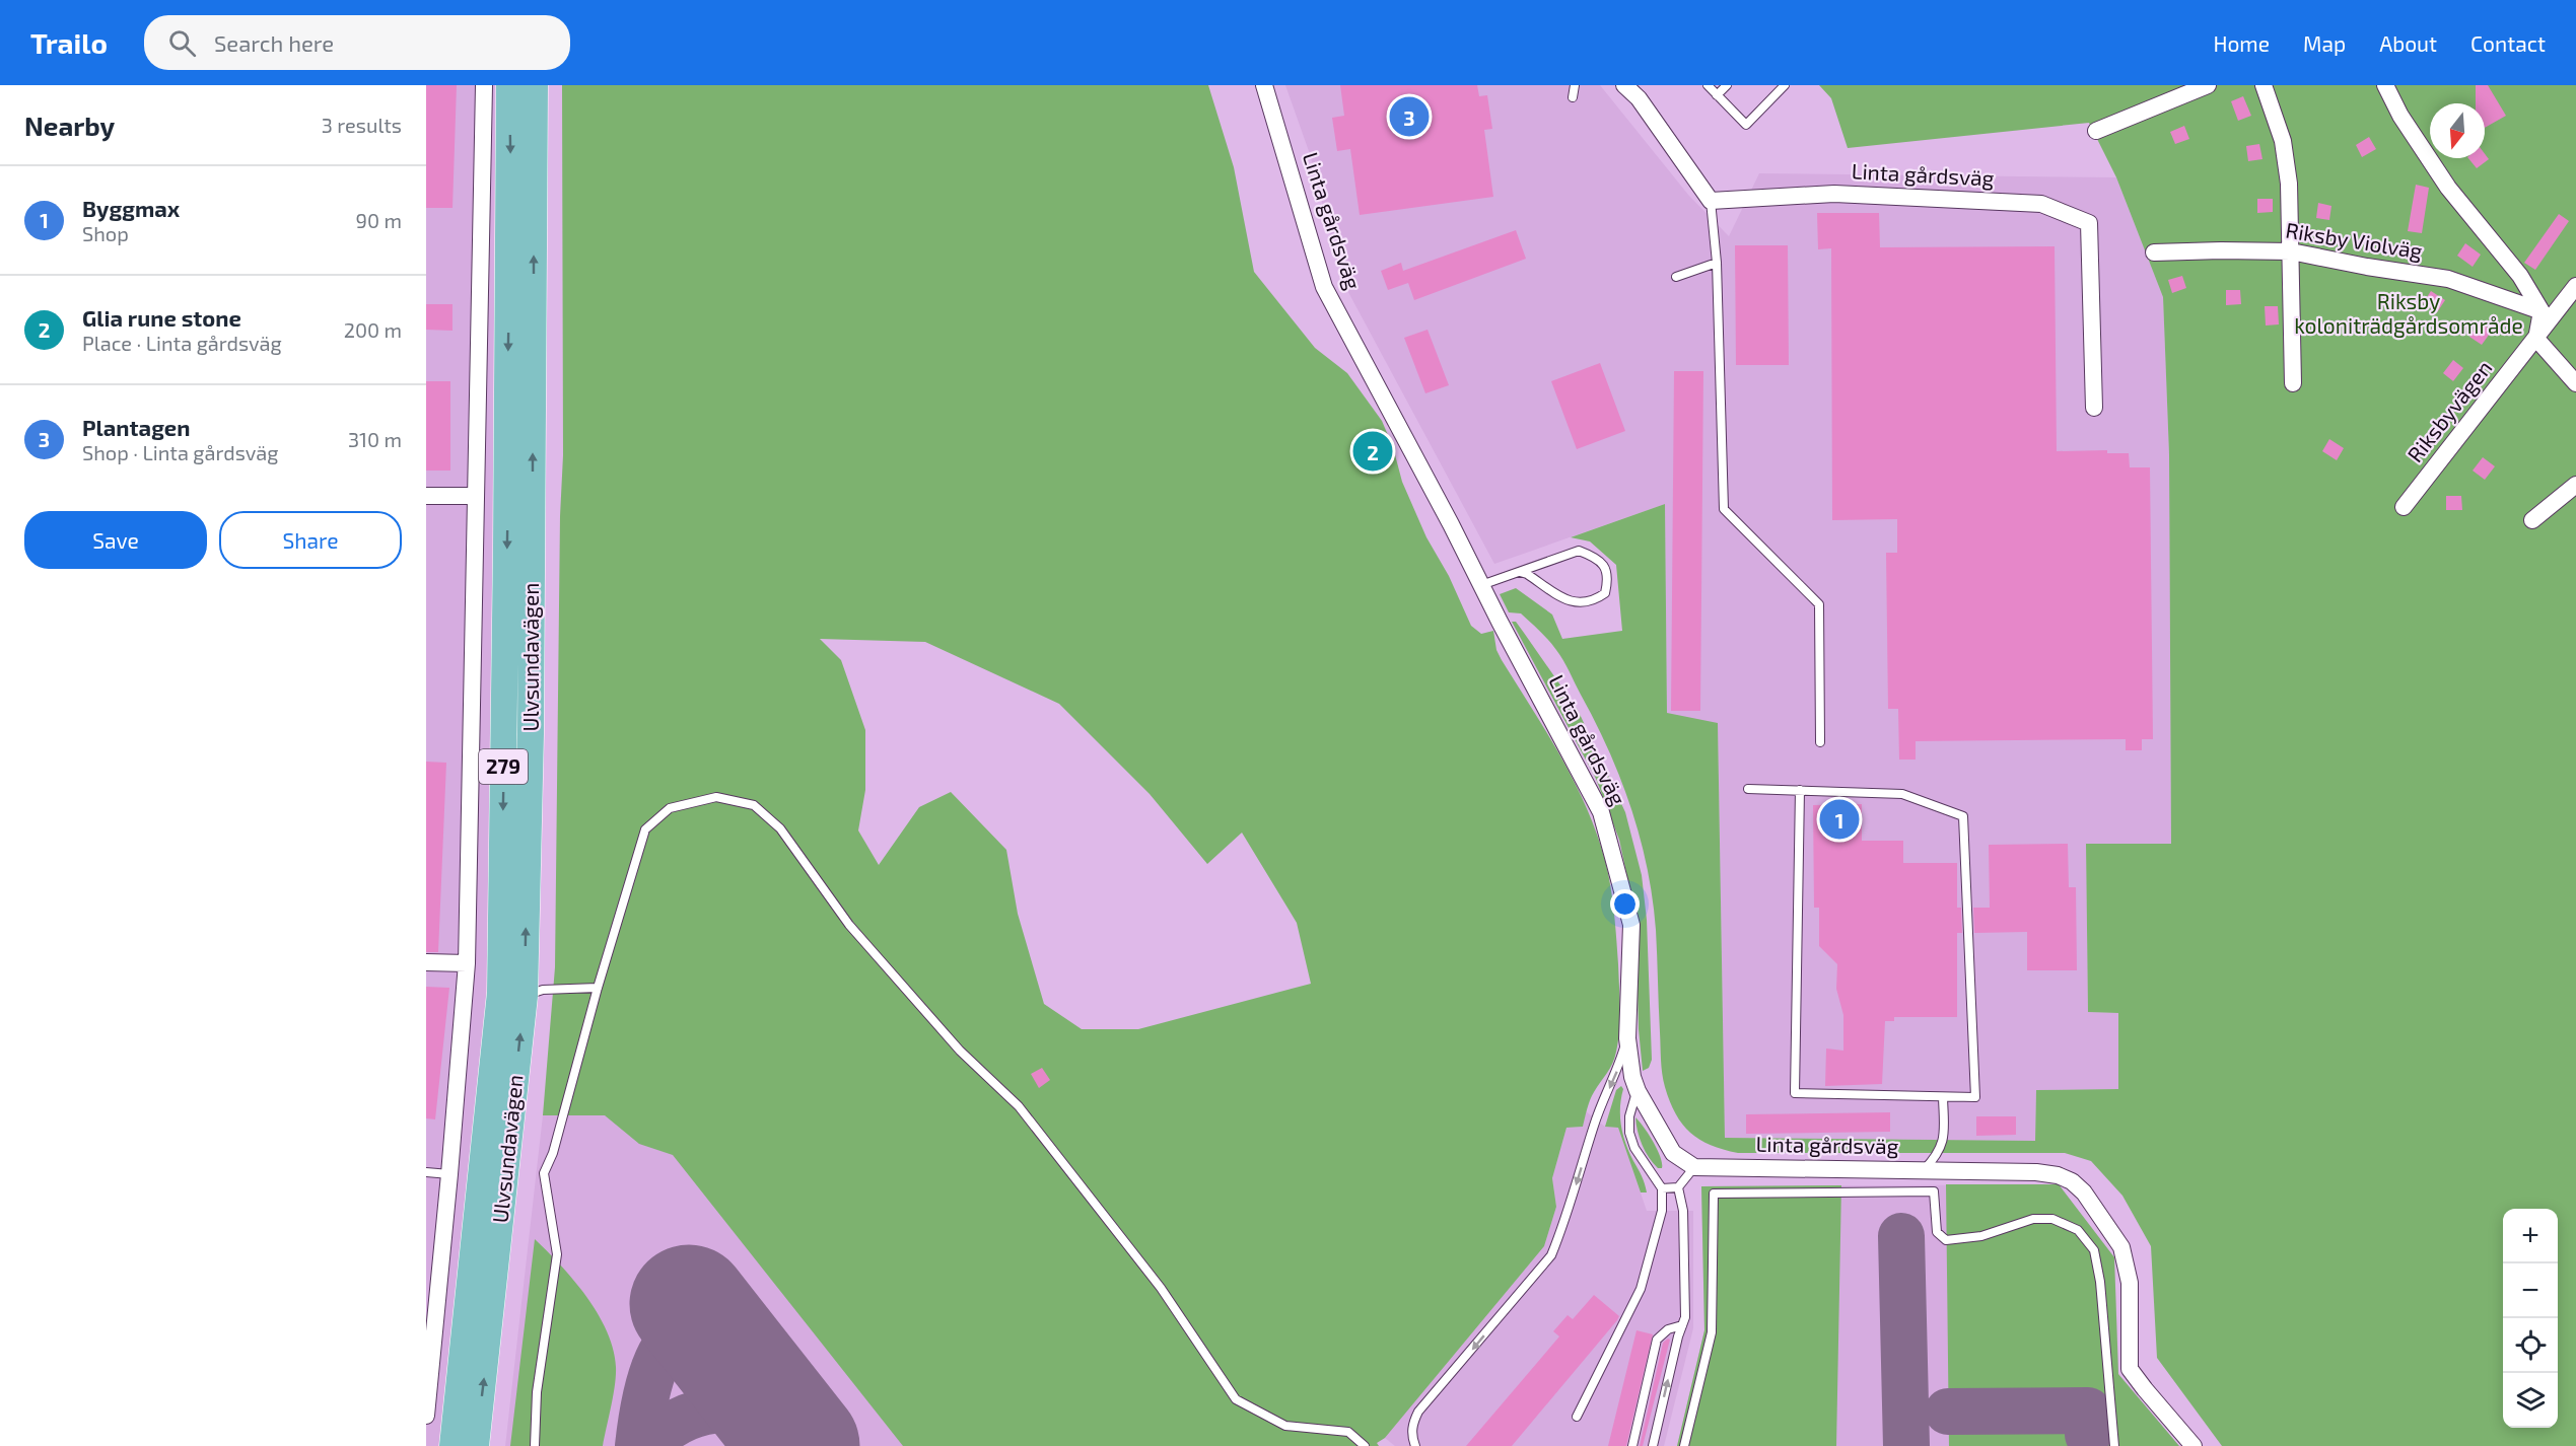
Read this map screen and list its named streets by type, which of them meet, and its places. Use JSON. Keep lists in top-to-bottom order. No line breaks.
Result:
{"streets":{"main road":["Ulvsundavägen","279"],"street":["Linta gårdsväg","Riksby Violväg","Riksbyvägen"]},"parks":["Riksby koloniträdgårdsområde"],"north":"bottom","page":{"header":"Trailo","search":"Search here","nav":["Home","Map","About","Contact"],"heading":["Nearby","3 results"],"pins":["3","2","1"],"list":[{"mark":"1","name":"Byggmax","note":"Shop","value":"90 m"},{"mark":"2","name":"Glia rune stone","note":"Place · Linta gårdsväg","value":"200 m"},{"mark":"3","name":"Plantagen","note":"Shop · Linta gårdsväg","value":"310 m"}],"buttons":["Save","Share"],"map_buttons":["+","−"]}}
